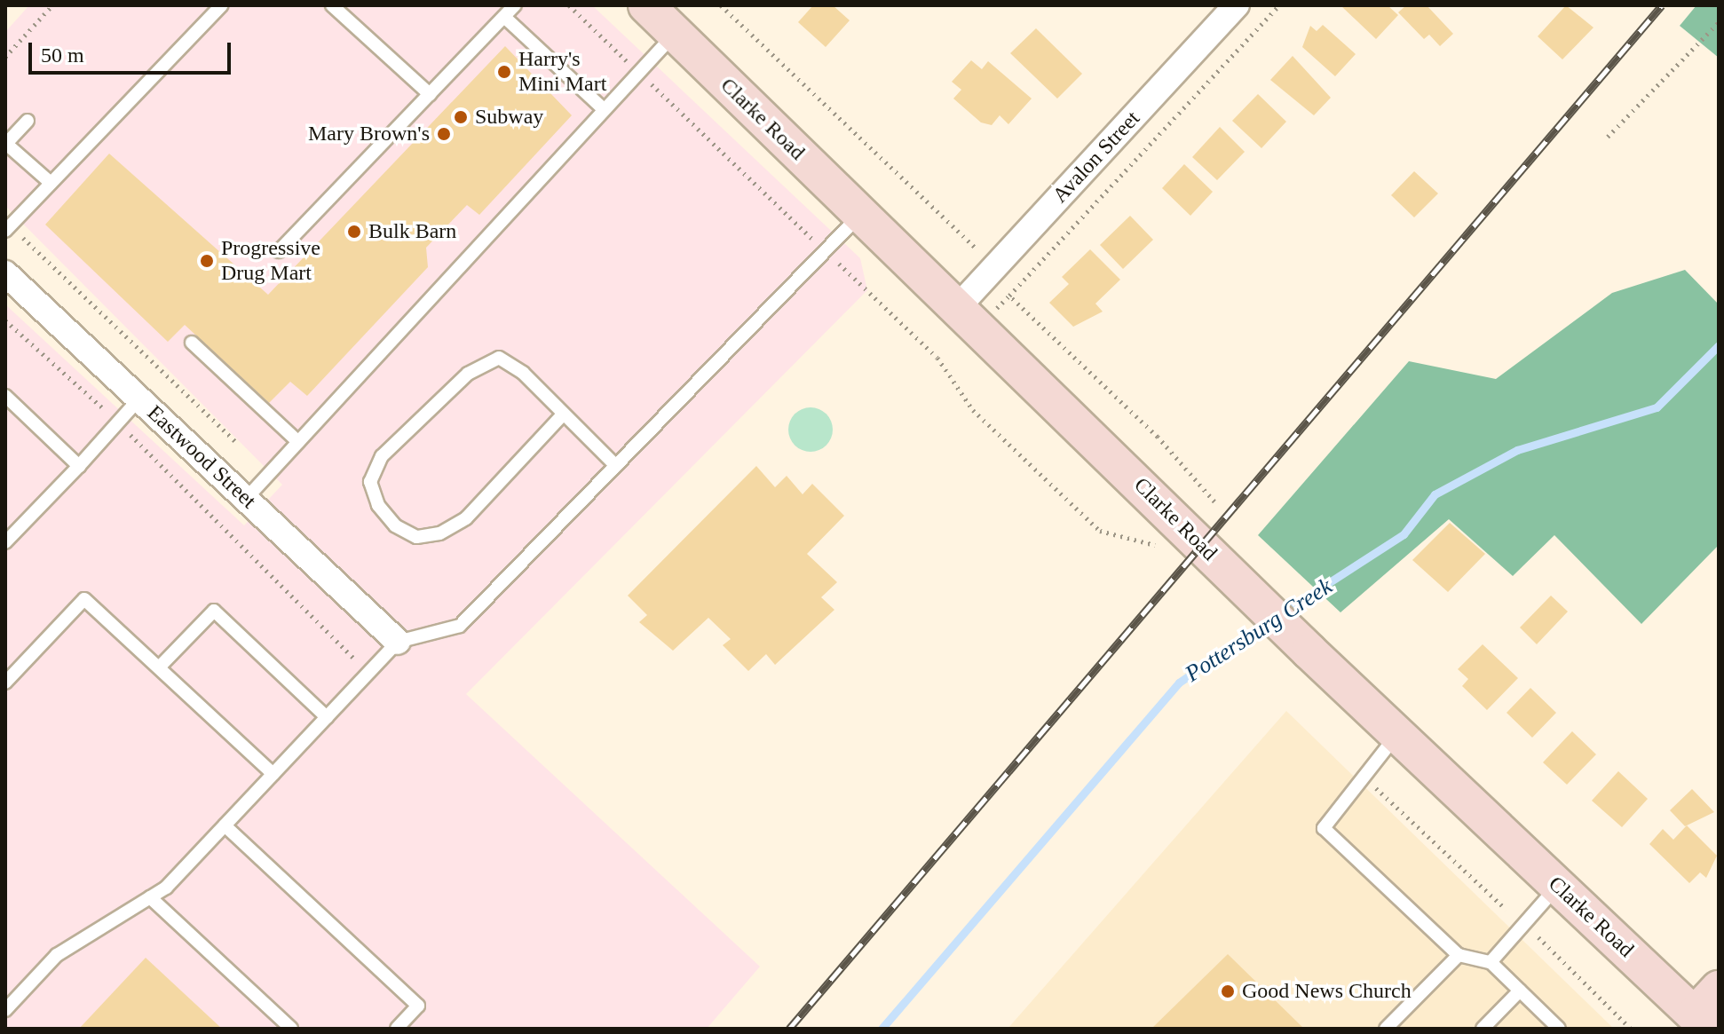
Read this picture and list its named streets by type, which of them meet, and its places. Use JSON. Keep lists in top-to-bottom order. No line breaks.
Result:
{"streets":{"main road":["Clarke Road"],"street":["Avalon Street","Eastwood Street"]},"crossings":[["Clarke Road","Avalon Street"]],"water":["Pottersburg Creek"],"places":["Harry's Mini Mart","Subway","Mary Brown's","Bulk Barn","Progressive Drug Mart","Good News Church"],"scale_bar":"50 m"}
